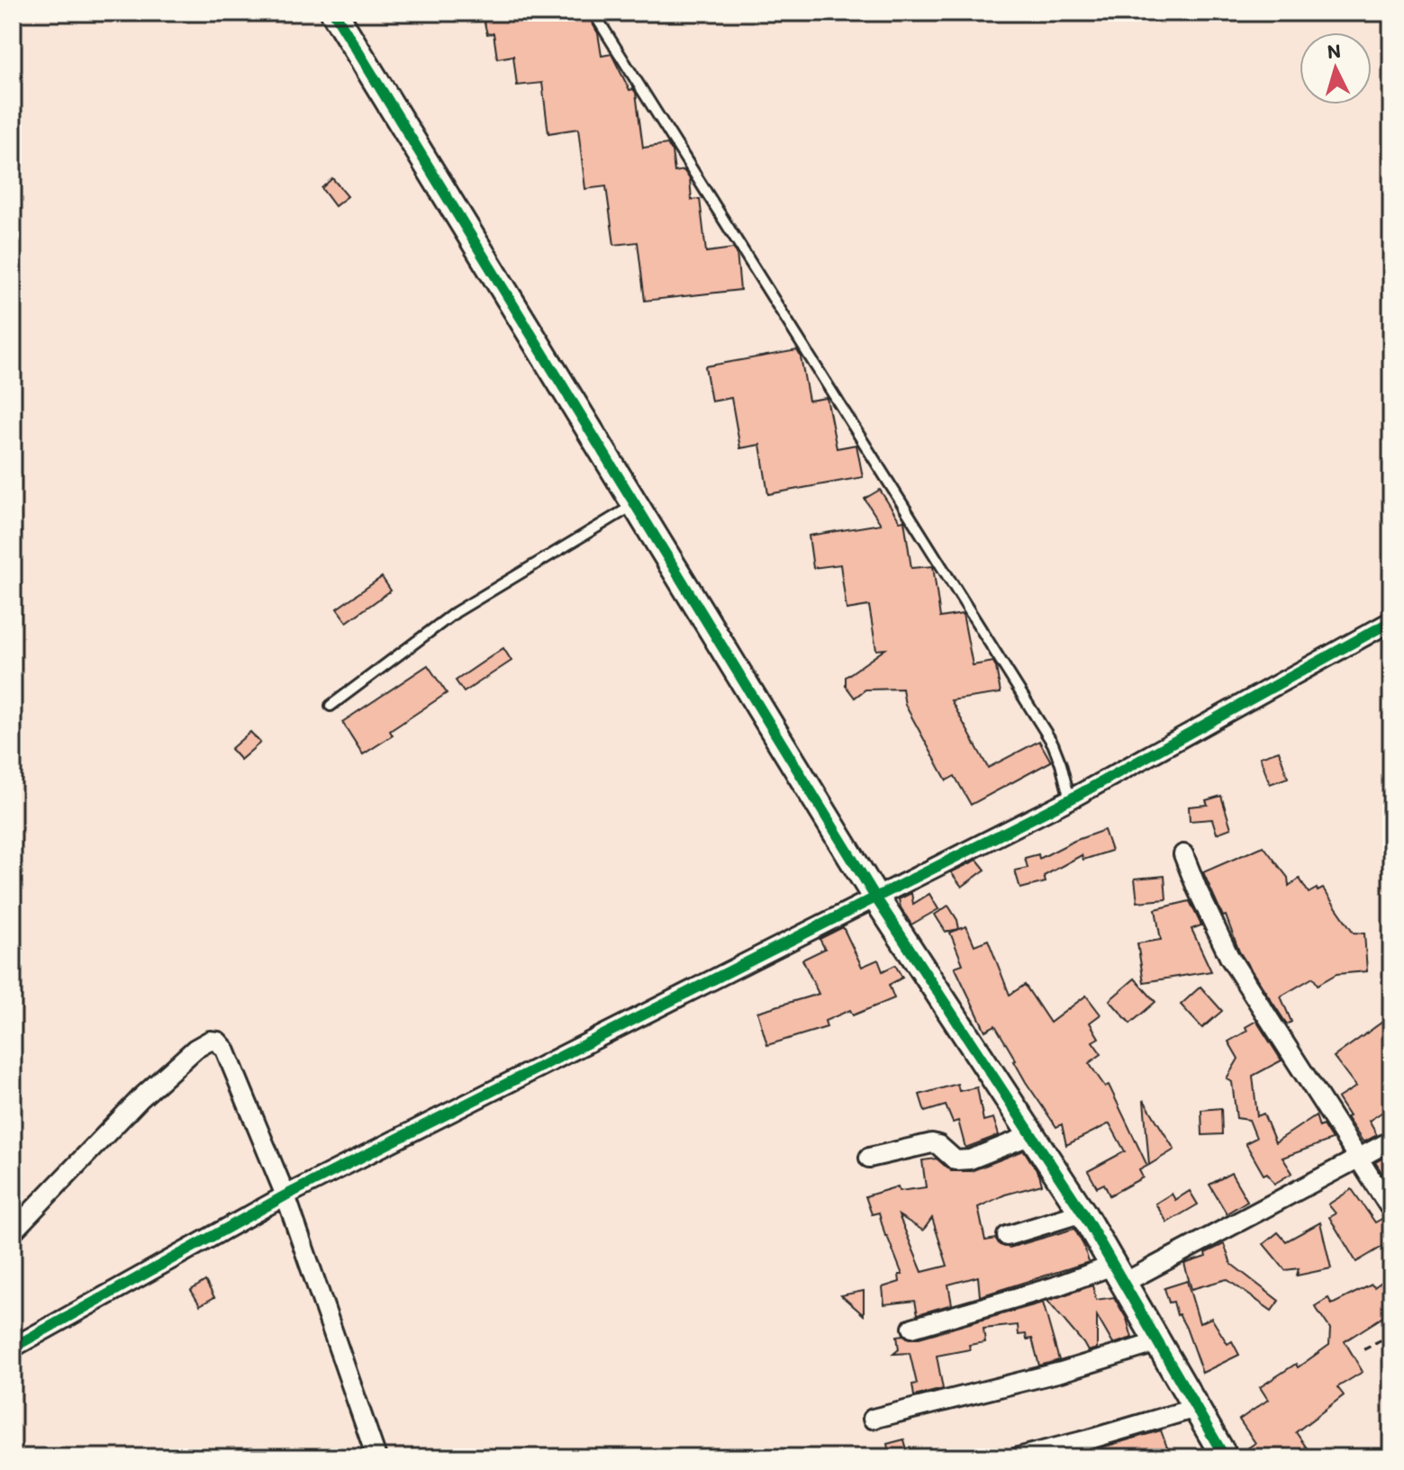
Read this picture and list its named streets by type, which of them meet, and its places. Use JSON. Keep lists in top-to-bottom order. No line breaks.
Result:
{"north":"top"}
